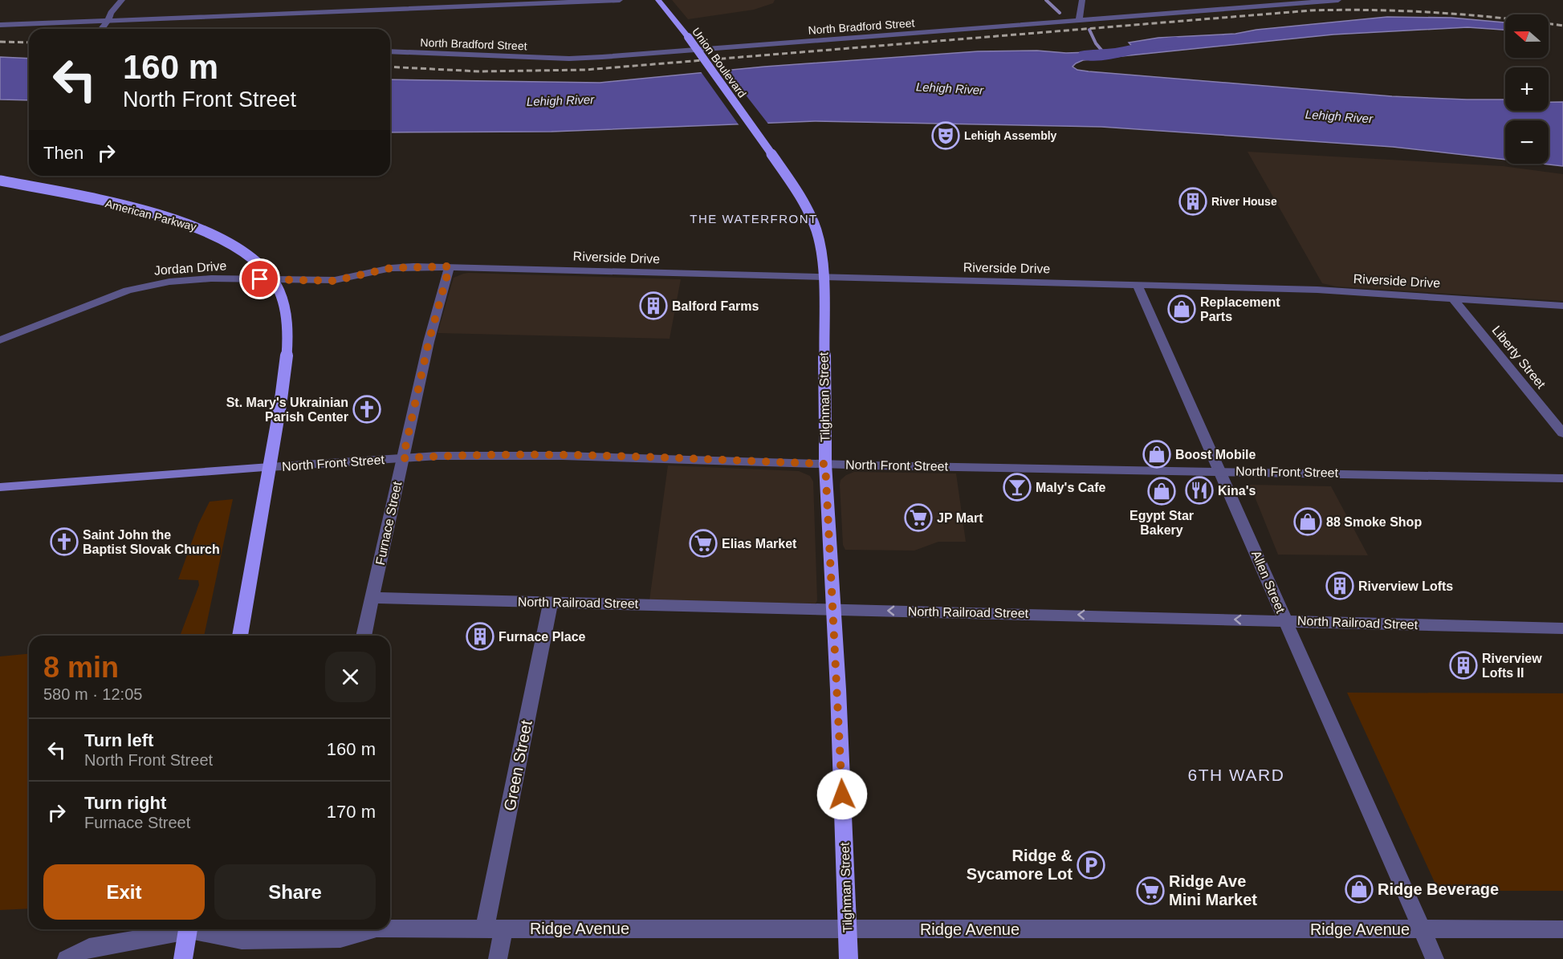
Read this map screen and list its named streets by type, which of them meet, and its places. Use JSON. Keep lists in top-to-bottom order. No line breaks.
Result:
{"streets":{"main road":["Union Boulevard","American Parkway","Tilghman Street","North Front Street"],"street":["North Bradford Street","Riverside Drive","Jordan Drive","Liberty Street","Furnace Street","Allen Street","North Railroad Street","Green Street","Ridge Avenue"]},"crossings":[["Union Boulevard","Tilghman Street"],["American Parkway","North Front Street"],["Riverside Drive","Jordan Drive"],["Riverside Drive","Liberty Street"],["Riverside Drive","Furnace Street"],["Riverside Drive","Allen Street"],["Jordan Drive","Furnace Street"],["Tilghman Street","North Front Street"],["Tilghman Street","North Railroad Street"],["Tilghman Street","Ridge Avenue"],["North Front Street","Furnace Street"],["North Front Street","Allen Street"],["Furnace Street","North Railroad Street"],["Allen Street","North Railroad Street"],["Allen Street","Ridge Avenue"],["North Railroad Street","Green Street"],["Green Street","Ridge Avenue"]],"one_way":["North Railroad Street"],"districts":["THE WATERFRONT","6TH WARD"],"water":["Lehigh River"],"places":{"theatre":["Lehigh Assembly"],"building":["River House","Balford Farms","Riverview Lofts","Furnace Place","Riverview Lofts II"],"shop":["Replacement Parts","Boost Mobile","Egypt Star Bakery","88 Smoke Shop","Ridge Beverage"],"church":["St. Mary's Ukrainian Parish Center","Saint John the Baptist Slovak Church"],"bar":["Maly's Cafe"],"restaurant":["Kina's"],"supermarket":["JP Mart","Elias Market","Ridge Ave Mini Market"],"parking":["Ridge & Sycamore Lot"]},"north":"left","page":{"map_buttons":["+","−"],"turn":["160 m","North Front Street"],"then":"Then","heading":["8 min","580 m · 12:05"],"list":[{"name":"Turn left","note":"North Front Street","value":"160 m"},{"name":"Turn right","note":"Furnace Street","value":"170 m"}],"buttons":["Exit","Share"]}}
